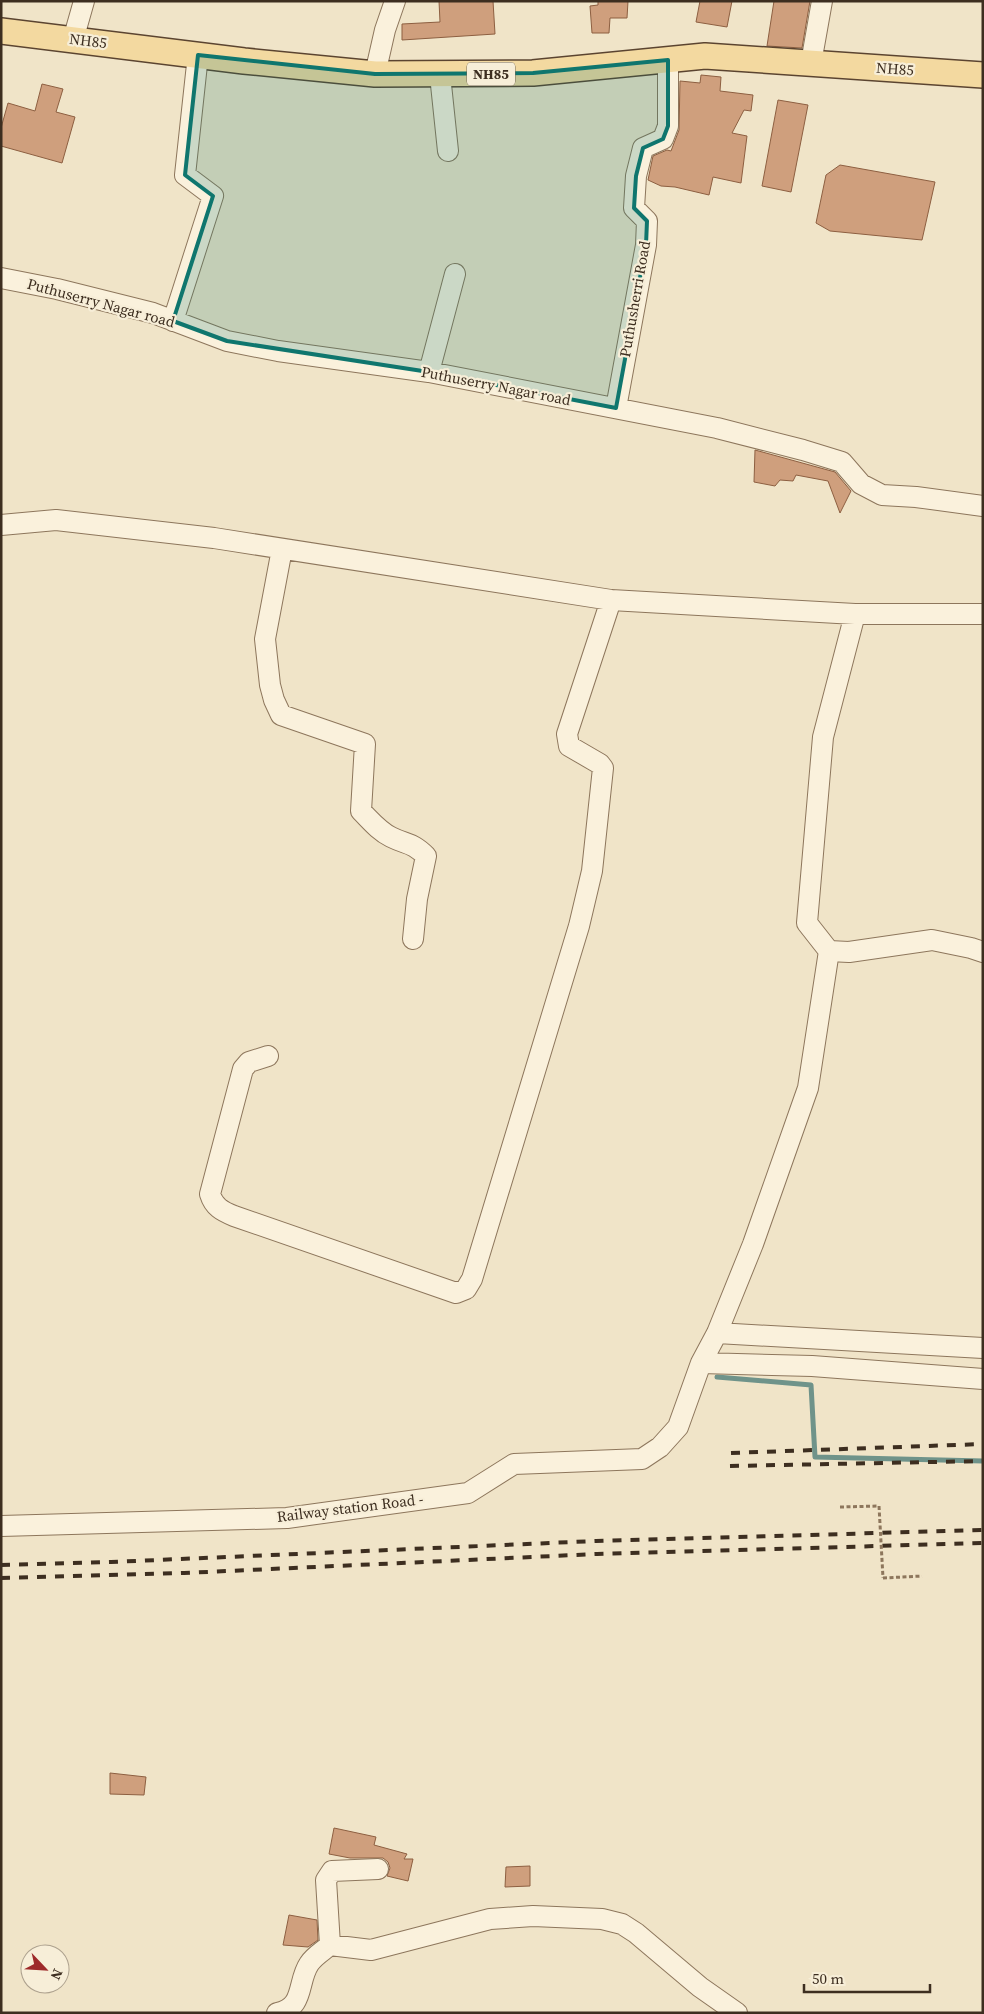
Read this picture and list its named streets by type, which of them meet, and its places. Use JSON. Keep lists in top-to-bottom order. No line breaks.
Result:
{"streets":{"main road":["NH85"],"street":["Puthusherri Road","Puthuserry Nagar road","Railway station Road -"]},"crossings":[["NH85","Puthusherri Road"],["Puthusherri Road","Puthuserry Nagar road"]],"scale_bar":"50 m","north":"bottom right"}
